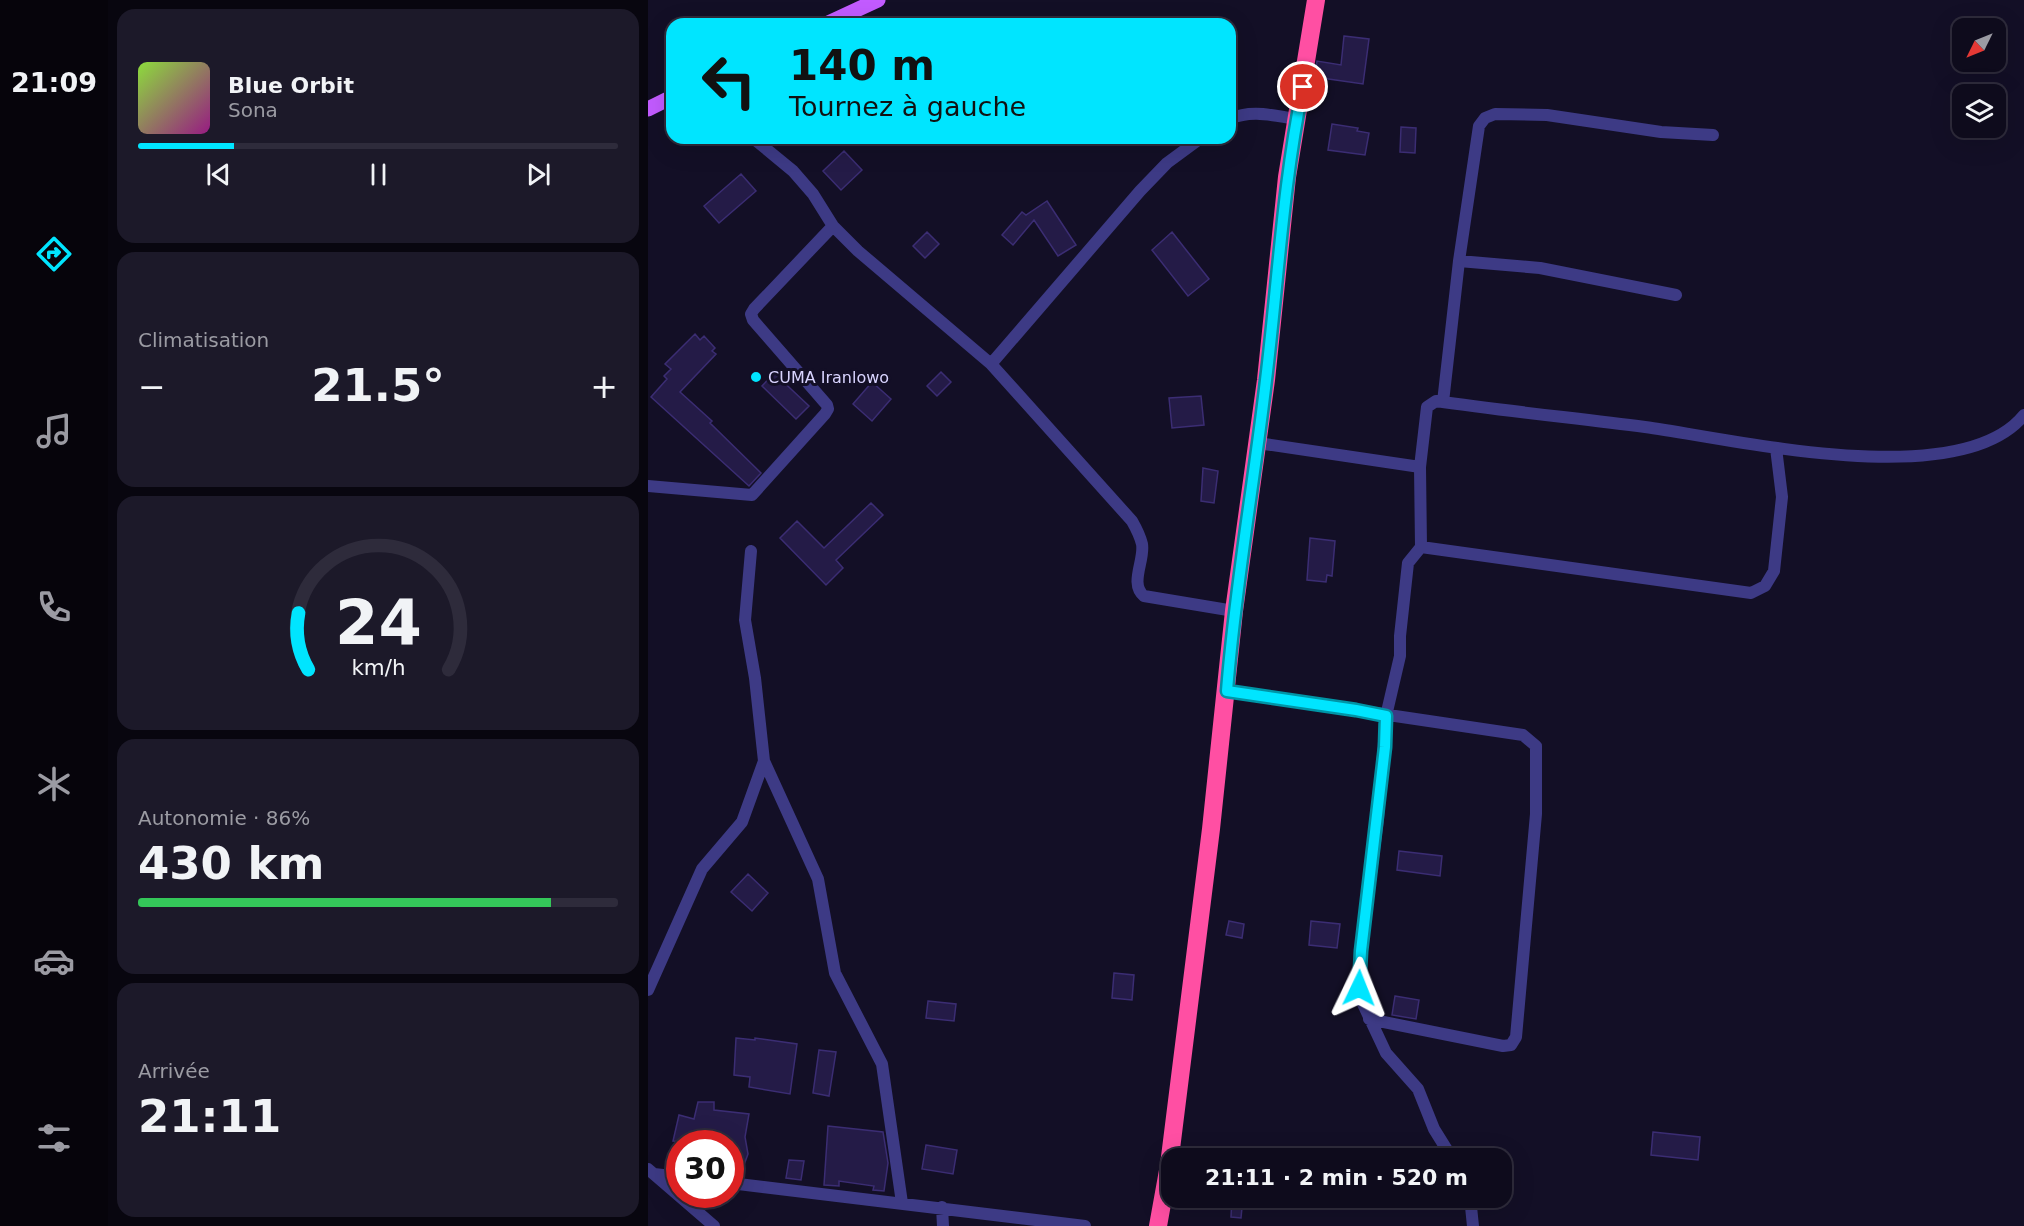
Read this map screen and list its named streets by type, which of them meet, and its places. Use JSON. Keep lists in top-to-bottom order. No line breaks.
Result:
{"places":["CUMA Iranlowo"],"north":"bottom left","page":{"tabs":"21:09","turn":["140 m","Tournez à gauche"],"song":["Blue Orbit","Sona"],"tile":["Climatisation",["Autonomie · 86%","430 km"],["Arrivée","21:11"]],"heat":["−","21.5°","+"],"limit":"30","trip":"21:11 · 2 min · 520 m","gauge":["24","km/h"]}}
